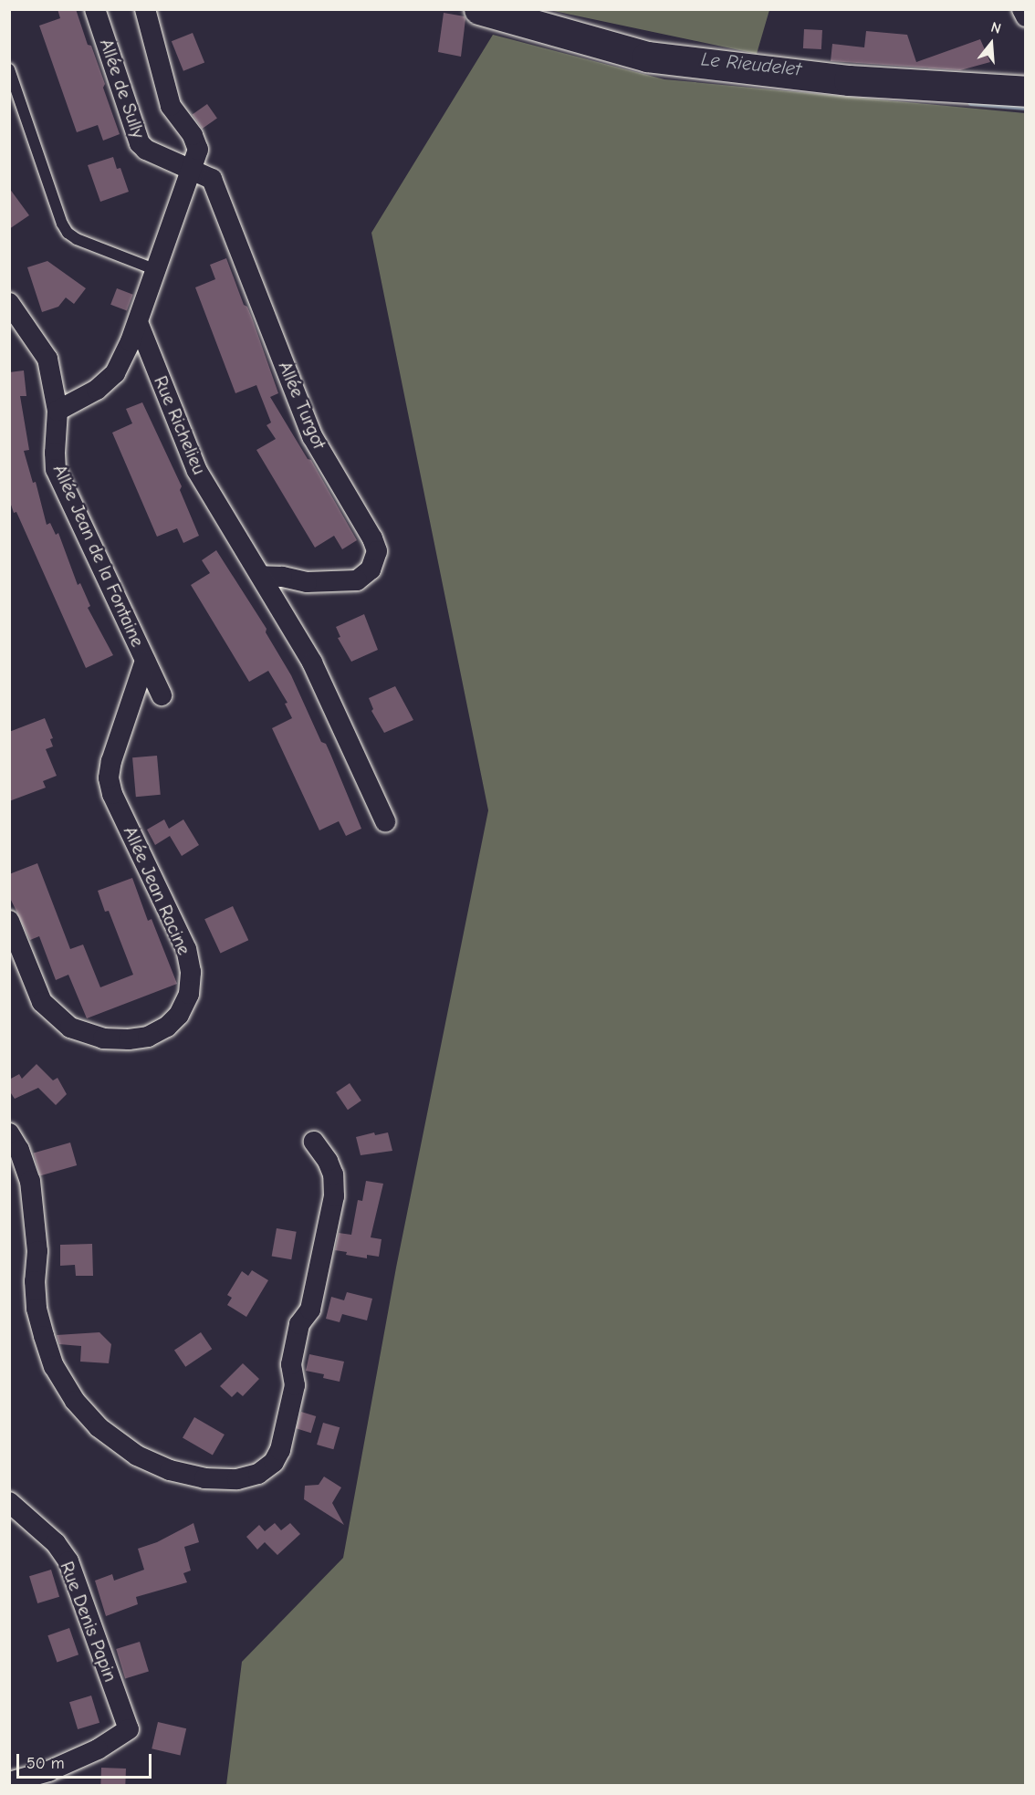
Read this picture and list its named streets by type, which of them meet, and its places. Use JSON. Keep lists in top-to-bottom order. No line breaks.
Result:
{"streets":{"street":["Allée de Sully","Allée Turgot","Rue Richelieu","Allée Jean de la Fontaine","Allée Jean Racine","Rue Denis Papin"]},"crossings":[["Allée de Sully","Allée Turgot"],["Allée Turgot","Rue Richelieu"],["Allée Jean de la Fontaine","Allée Jean Racine"]],"water":["Le Rieudelet"],"scale_bar":"50 m","north":"top"}
